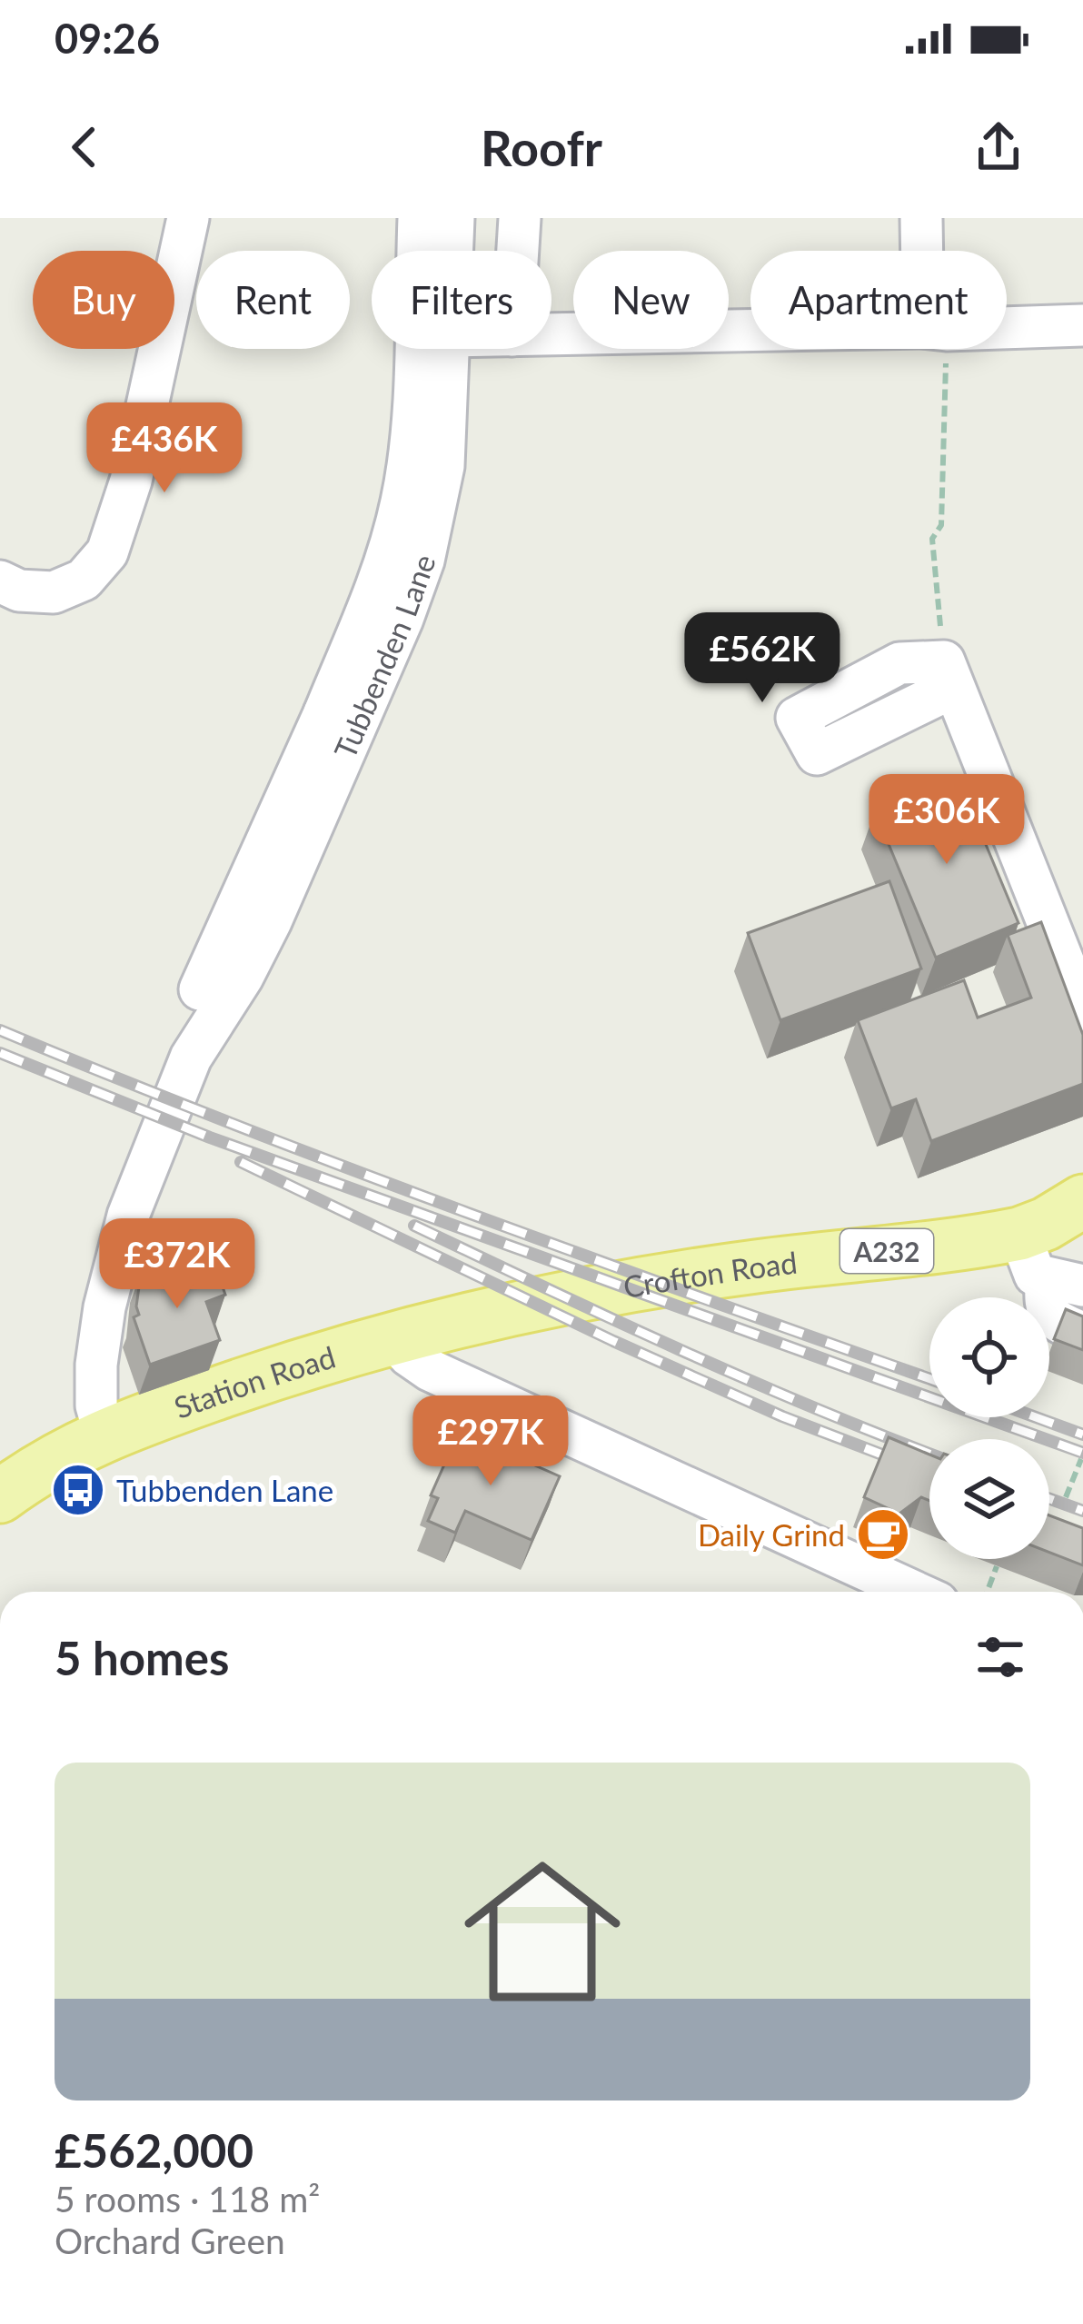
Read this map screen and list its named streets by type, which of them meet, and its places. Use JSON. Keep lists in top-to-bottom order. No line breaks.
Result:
{"streets":{"main road":["A232","Crofton Road","Station Road"],"street":["Tubbenden Lane"]},"crossings":[["Tubbenden Lane","Station Road"],["Crofton Road","Station Road"]],"places":{"bus stop":["Tubbenden Lane"],"cafe":["Daily Grind"]},"page":{"status":"09:26","header":"Roofr","chip":["Buy","Rent","Filters","New","Apartment"],"price":["£436K","£562K","£306K","£372K","£297K"],"heading":"5 homes","list":[{"name":"£562,000","note":"5 rooms · 118 m² · Orchard Green"}]}}
